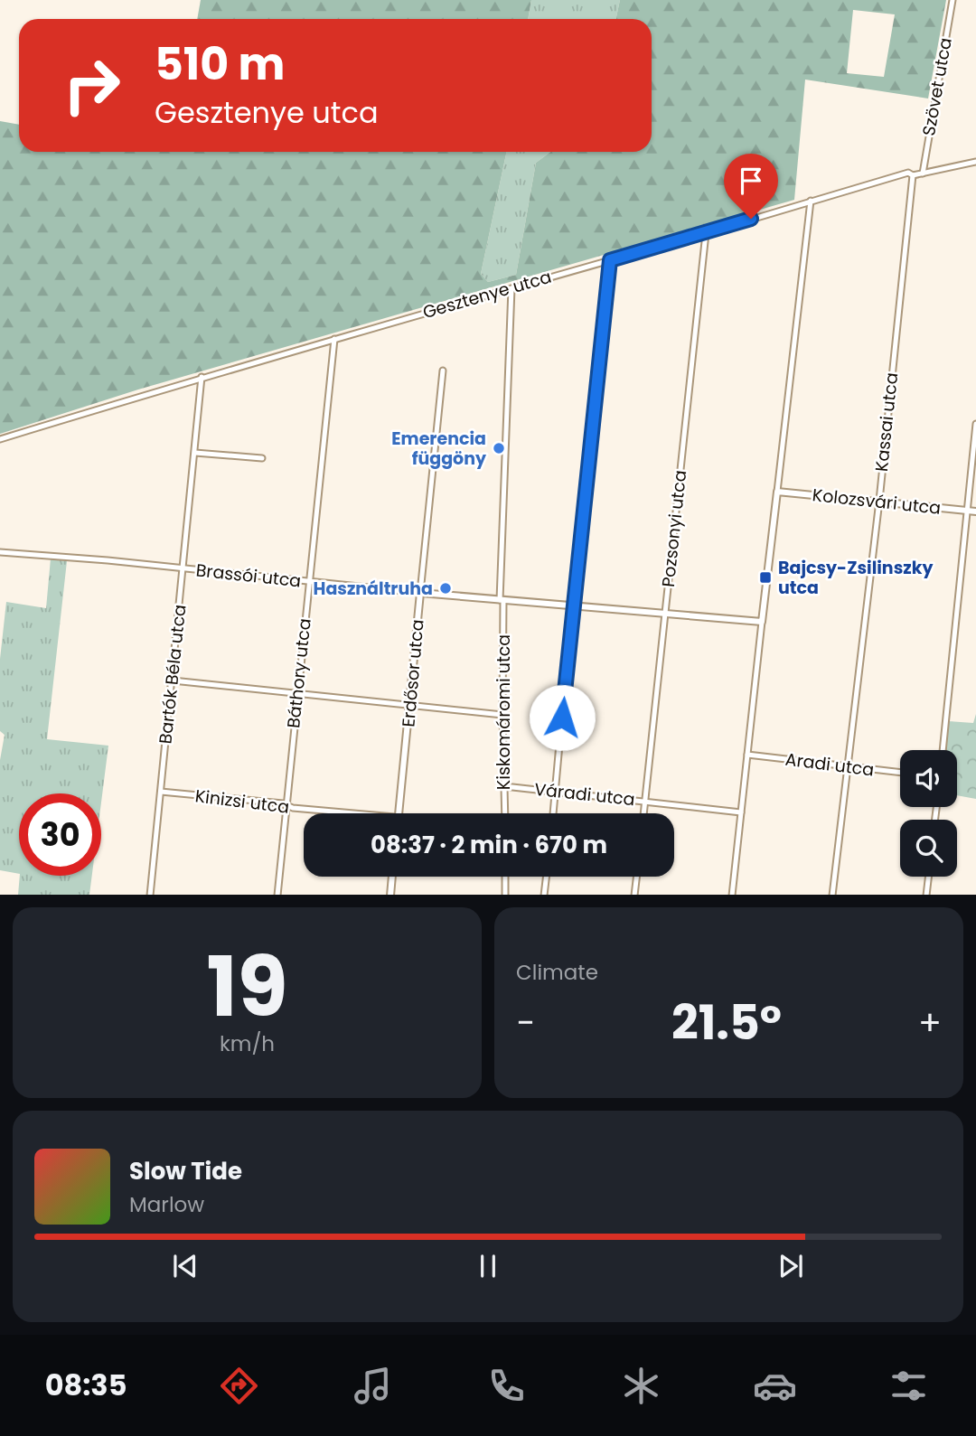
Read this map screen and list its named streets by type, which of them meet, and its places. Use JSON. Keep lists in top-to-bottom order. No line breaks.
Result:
{"streets":{"street":["Szövet utca","Gesztenye utca","Kassai utca","Kolozsvári utca","Pozsonyi utca","Brassói utca","Báthory utca","Erdősor utca","Bartók Béla utca","Kiskomáromi utca","Aradi utca","Váradi utca","Kinizsi utca"]},"crossings":[["Szövet utca","Gesztenye utca"],["Gesztenye utca","Kassai utca"],["Gesztenye utca","Pozsonyi utca"],["Gesztenye utca","Báthory utca"],["Gesztenye utca","Bartók Béla utca"],["Gesztenye utca","Kiskomáromi utca"],["Kassai utca","Kolozsvári utca"],["Kassai utca","Aradi utca"],["Pozsonyi utca","Brassói utca"],["Pozsonyi utca","Váradi utca"],["Brassói utca","Báthory utca"],["Brassói utca","Erdősor utca"],["Brassói utca","Bartók Béla utca"],["Brassói utca","Kiskomáromi utca"],["Báthory utca","Kinizsi utca"],["Bartók Béla utca","Kinizsi utca"],["Kiskomáromi utca","Váradi utca"]],"places":{"other":["Emerencia függöny","Használtruha"],"transit":["Bajcsy-Zsilinszky utca"]},"page":{"turn":["510 m","Gesztenye utca"],"limit":"30","trip":"08:37 · 2 min · 670 m","tile":[["19","km/h"],"Climate"],"heat":["−","21.5°","+"],"song":["Slow Tide","Marlow"],"tabs":"08:35"}}
